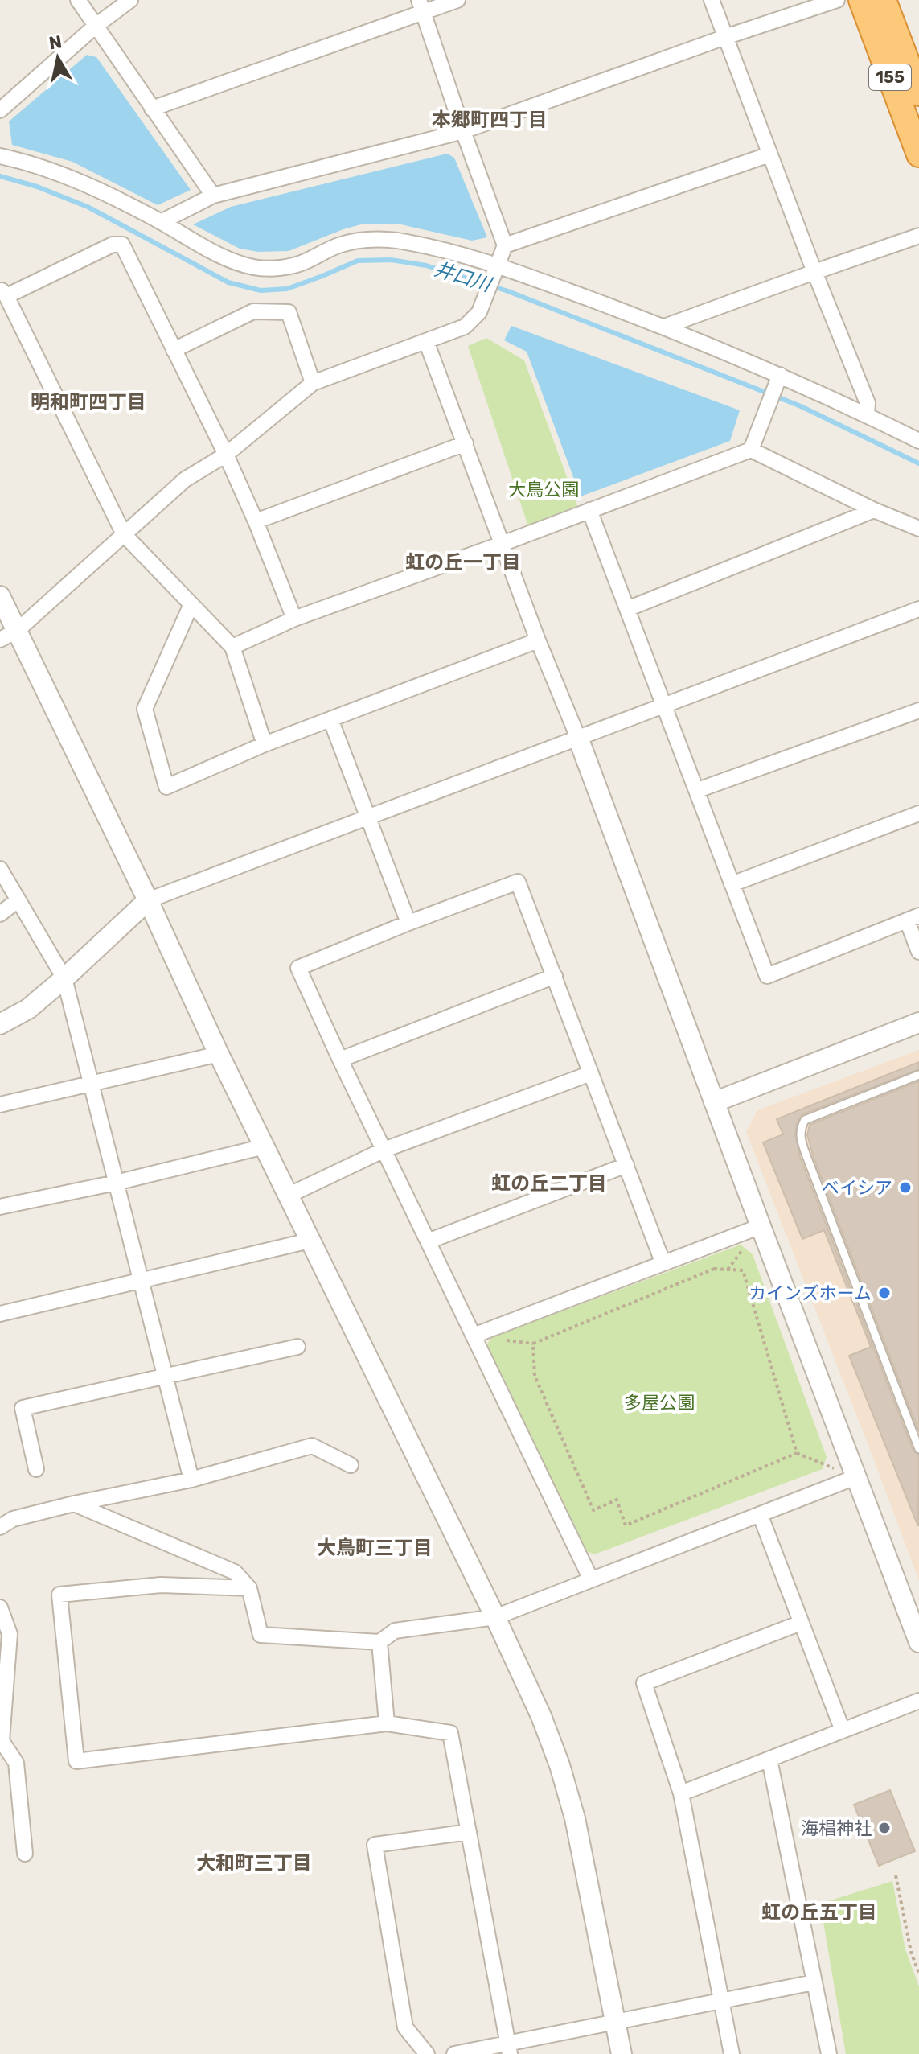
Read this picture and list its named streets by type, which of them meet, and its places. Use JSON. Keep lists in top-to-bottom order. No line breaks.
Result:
{"streets":{"highway":["155"]},"districts":["本郷町四丁目","明和町四丁目","虹の丘一丁目","虹の丘二丁目","大鳥町三丁目","大和町三丁目","虹の丘五丁目"],"water":["井口川"],"parks":["大鳥公園","多屋公園"],"places":["ベイシア","カインズホーム","海椙神社"],"north":"top"}
